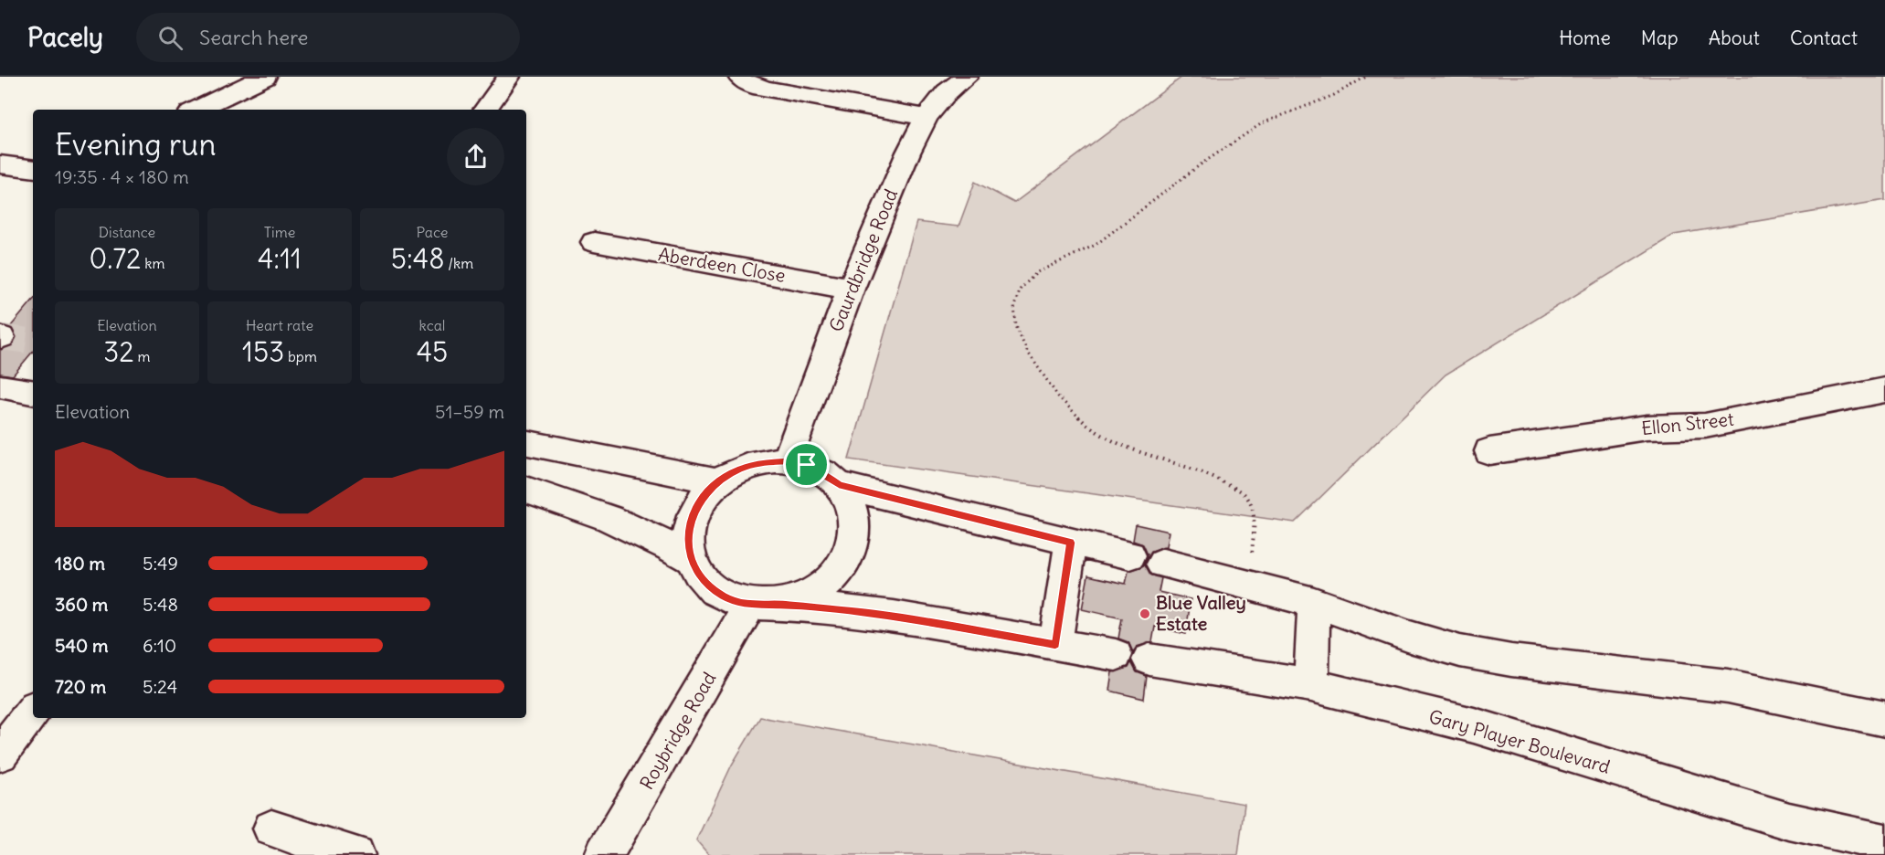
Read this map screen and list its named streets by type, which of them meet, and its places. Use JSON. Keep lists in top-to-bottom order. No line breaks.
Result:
{"streets":{"street":["Gaurdbridge Road","Aberdeen Close","Ellon Street","Roybridge Road","Gary Player Boulevard"]},"crossings":[["Gaurdbridge Road","Aberdeen Close"],["Gaurdbridge Road","Roybridge Road"]],"places":["Blue Valley Estate"],"page":{"header":"Pacely","search":"Search here","nav":["Home","Map","About","Contact"],"heading":["Evening run","19:35 · 4 × 180 m"],"stats":[["Distance","0.72 km"],["Time","4:11"],["Pace","5:48 /km"],["Elevation","32 m"],["Heart rate","153 bpm"],["kcal","45"]],"chart":["Elevation","51–59 m"],"list":[{"name":"180 m","note":"5:49"},{"name":"360 m","note":"5:48"},{"name":"540 m","note":"6:10"},{"name":"720 m","note":"5:24"}]}}
